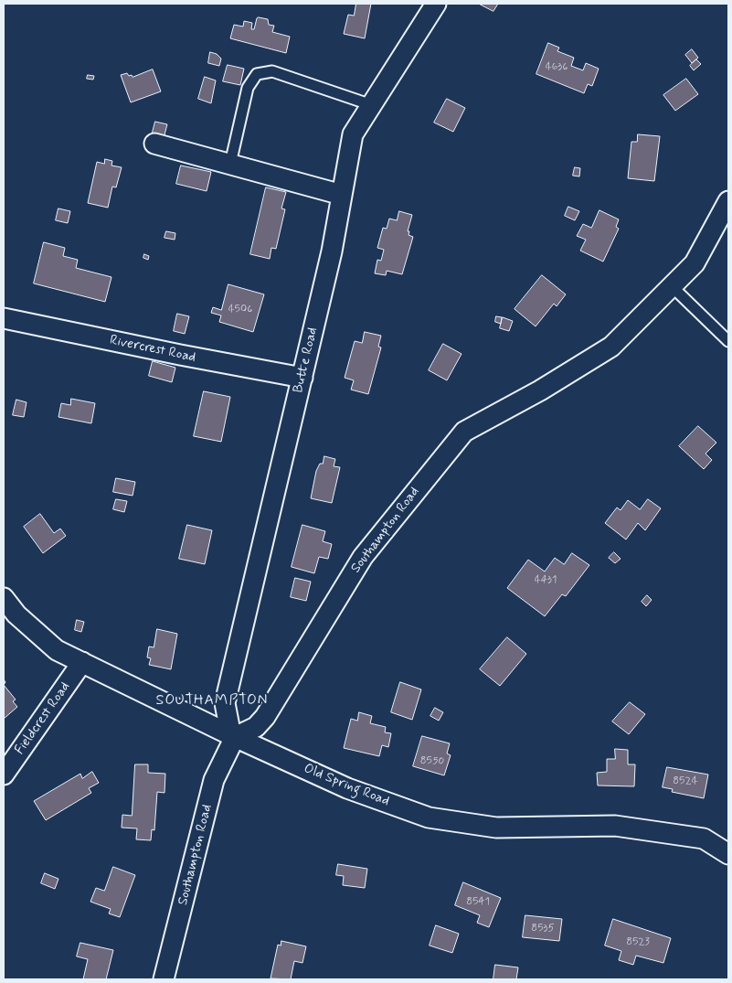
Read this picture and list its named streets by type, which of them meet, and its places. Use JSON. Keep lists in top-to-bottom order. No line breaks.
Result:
{"streets":{"street":["Rivercrest Road","Butte Road","Southampton Road","Fieldcrest Road","Old Spring Road"]},"crossings":[["Rivercrest Road","Butte Road"],["Butte Road","Southampton Road"],["Butte Road","Old Spring Road"],["Southampton Road","Old Spring Road"],["Fieldcrest Road","Old Spring Road"]],"districts":["SOUTHAMPTON"],"house_numbers":["4636","4506","4431","8550","8524","8541","8535","8523"]}
